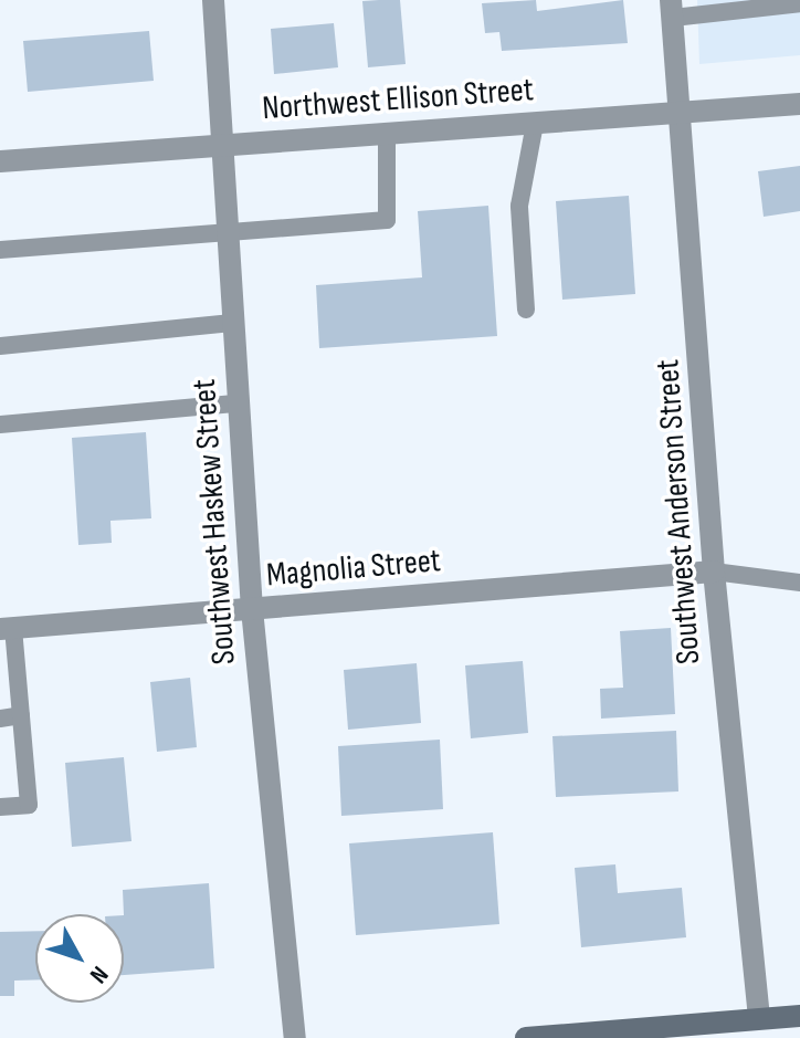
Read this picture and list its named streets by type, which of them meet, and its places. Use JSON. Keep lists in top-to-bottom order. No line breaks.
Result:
{"streets":{"street":["Northwest Ellison Street","Southwest Anderson Street","Southwest Haskew Street","Magnolia Street"]},"crossings":[["Northwest Ellison Street","Southwest Anderson Street"],["Northwest Ellison Street","Southwest Haskew Street"],["Southwest Anderson Street","Magnolia Street"],["Southwest Haskew Street","Magnolia Street"]],"north":"bottom right"}
